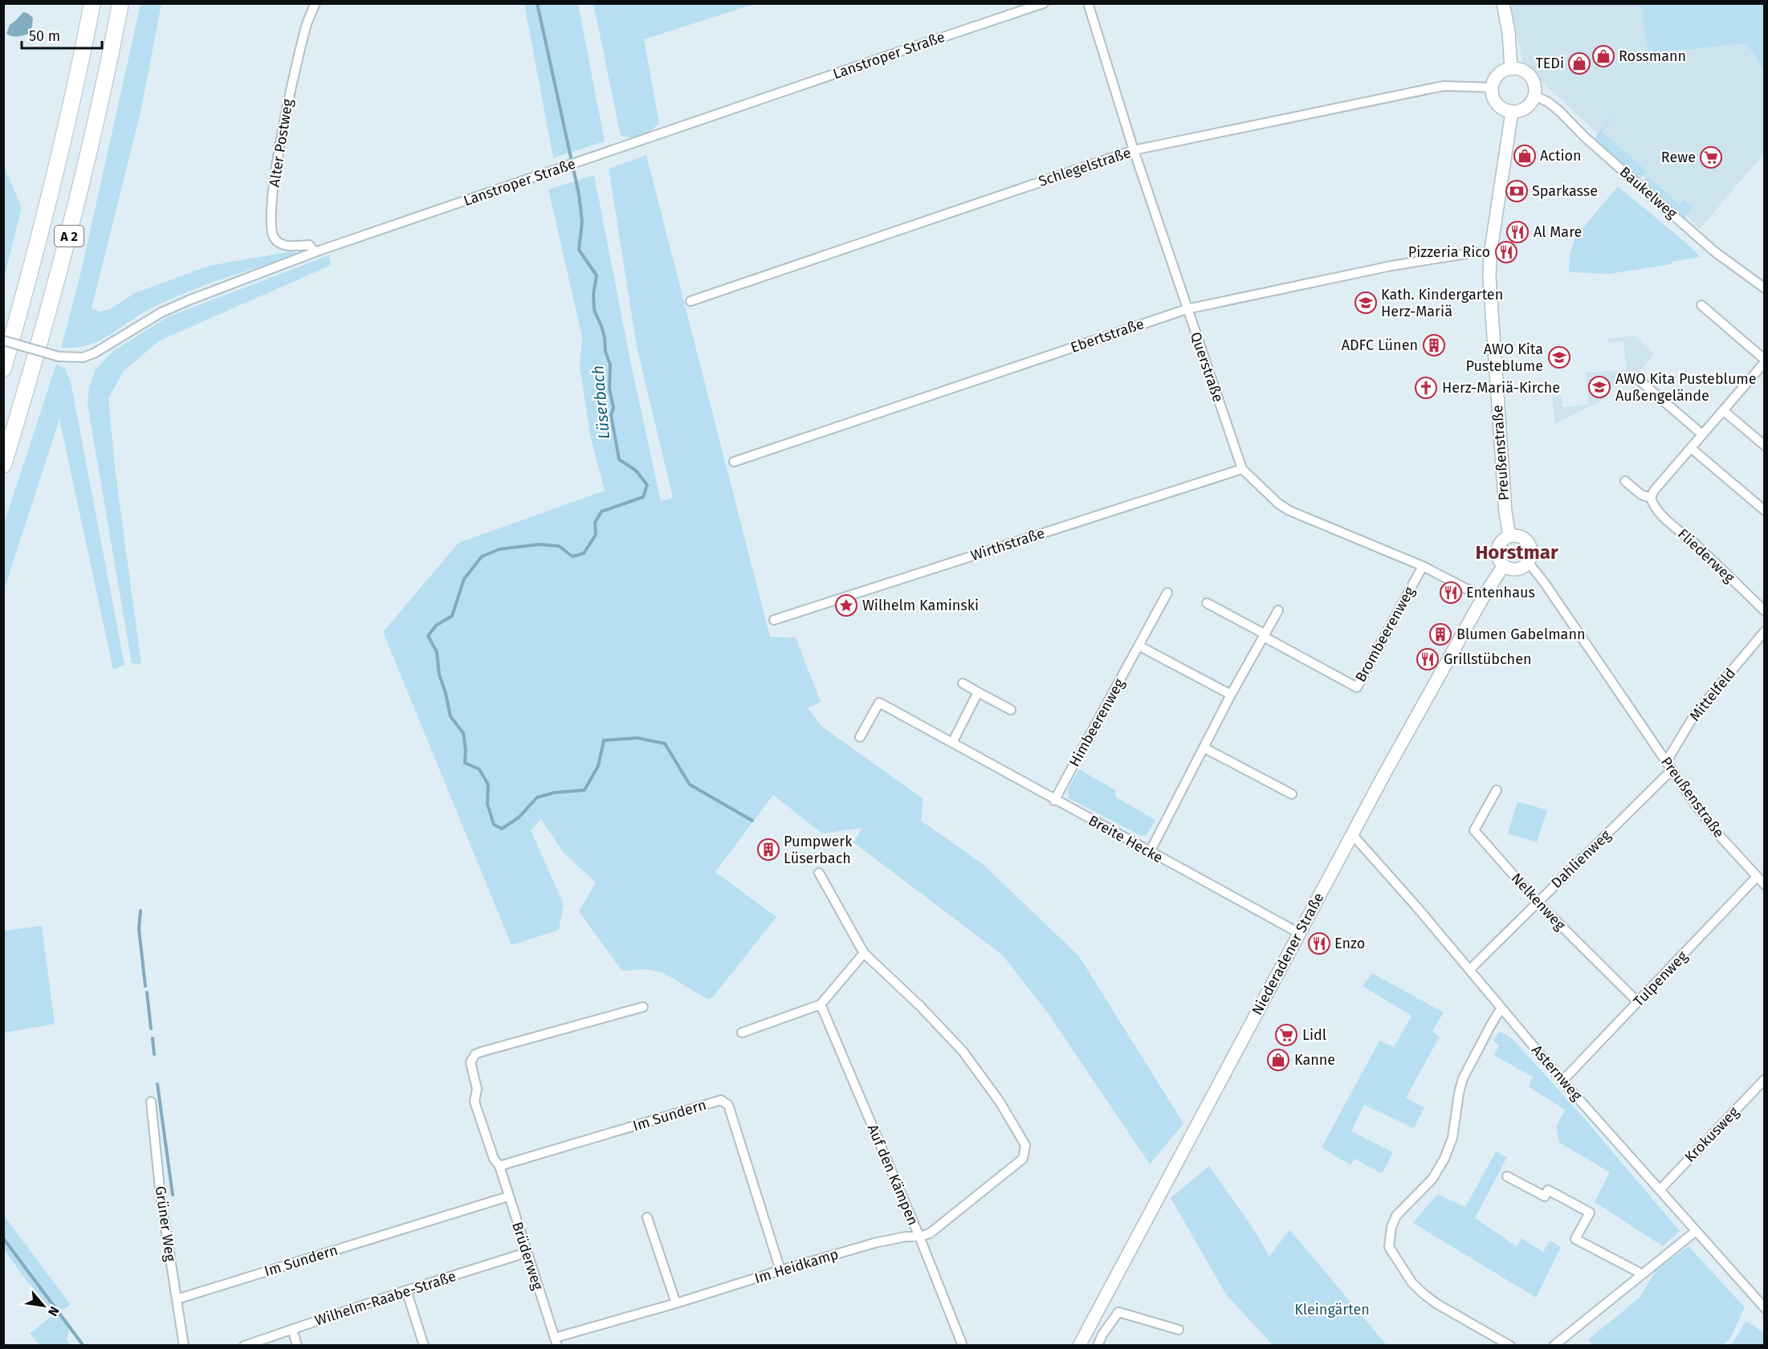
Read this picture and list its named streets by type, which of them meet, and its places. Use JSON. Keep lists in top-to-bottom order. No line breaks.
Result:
{"streets":{"highway":["A 2"],"street":["Lanstroper Straße","Alter Postweg","Schlegelstraße","Baukelweg","Ebertstraße","Querstraße","Preußenstraße","Wirthstraße","Fliederweg","Brombeerenweg","Mittelfeld","Himbeerenweg","Breite Hecke","Dahlienweg","Nelkenweg","Niederadener Straße","Tulpenweg","Asternweg","Im Sundern","Krokusweg","Auf den Kämpen","Grüner Weg","Brüderweg","Im Heidkamp","Wilhelm-Raabe-Straße"]},"crossings":[["Lanstroper Straße","Alter Postweg"],["Schlegelstraße","Baukelweg"],["Schlegelstraße","Querstraße"],["Schlegelstraße","Preußenstraße"],["Baukelweg","Preußenstraße"],["Ebertstraße","Querstraße"],["Ebertstraße","Preußenstraße"],["Querstraße","Wirthstraße"],["Querstraße","Brombeerenweg"],["Querstraße","Niederadener Straße"],["Preußenstraße","Mittelfeld"],["Preußenstraße","Dahlienweg"],["Preußenstraße","Niederadener Straße"],["Preußenstraße","Tulpenweg"],["Himbeerenweg","Breite Hecke"],["Breite Hecke","Niederadener Straße"],["Dahlienweg","Nelkenweg"],["Dahlienweg","Asternweg"],["Nelkenweg","Tulpenweg"],["Niederadener Straße","Asternweg"],["Tulpenweg","Asternweg"],["Asternweg","Krokusweg"],["Im Sundern","Grüner Weg"],["Im Sundern","Brüderweg"],["Im Sundern","Im Heidkamp"],["Auf den Kämpen","Im Heidkamp"],["Brüderweg","Im Heidkamp"],["Brüderweg","Wilhelm-Raabe-Straße"]],"districts":["Horstmar"],"water":["Lüserbach"],"parks":["Kleingärten"],"places":{"shop":["Rossmann","TEDi","Action","Kanne"],"supermarket":["Rewe","Lidl"],"bank":["Sparkasse"],"restaurant":["Al Mare","Pizzeria Rico","Entenhaus","Grillstübchen","Enzo"],"school or university":["Kath. Kindergarten Herz-Mariä","AWO Kita Pusteblume","AWO Kita Pusteblume Außengelände"],"building":["ADFC Lünen","Blumen Gabelmann","Pumpwerk Lüserbach"],"church":["Herz-Mariä-Kirche"],"place":["Wilhelm Kaminski"]},"scale_bar":"50 m","north":"bottom right"}
